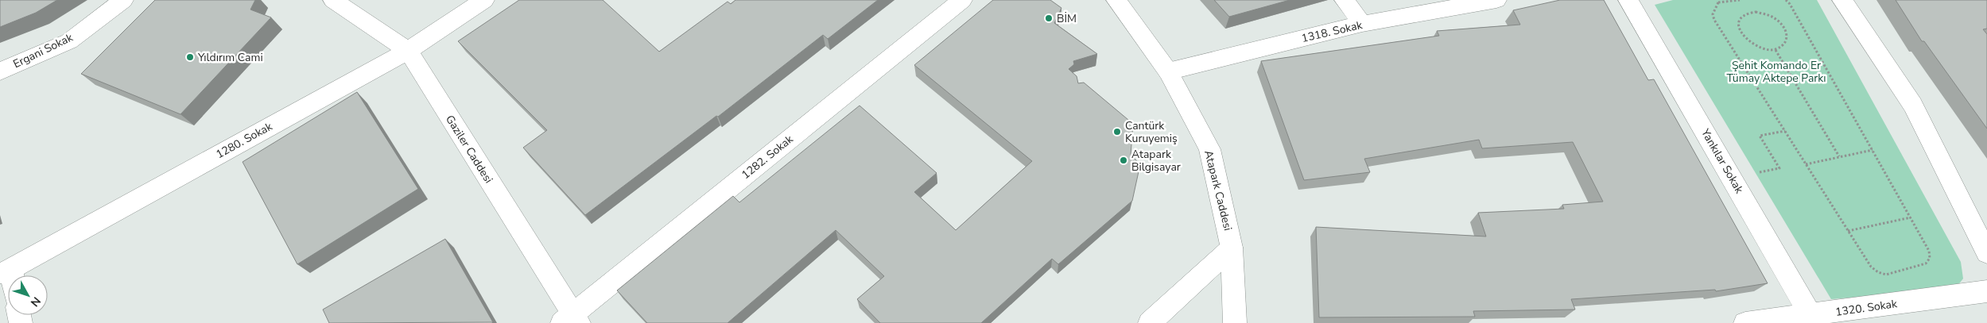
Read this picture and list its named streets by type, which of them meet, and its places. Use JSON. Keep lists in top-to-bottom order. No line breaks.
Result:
{"streets":{"street":["1318. Sokak","Ergani Sokak","1280. Sokak","Gaziler Caddesi","1282. Sokak","Yankılar Sokak","Atapark Caddesi","1320. Sokak"]},"crossings":[["1318. Sokak","Atapark Caddesi"],["1280. Sokak","Gaziler Caddesi"],["Gaziler Caddesi","1282. Sokak"],["Yankılar Sokak","1320. Sokak"]],"parks":["Şehit Komando Er Tümay Aktepe Parkı"],"places":["BİM","Yıldırım Cami","Cantürk Kuruyemiş","Atapark Bilgisayar"],"north":"bottom right"}
